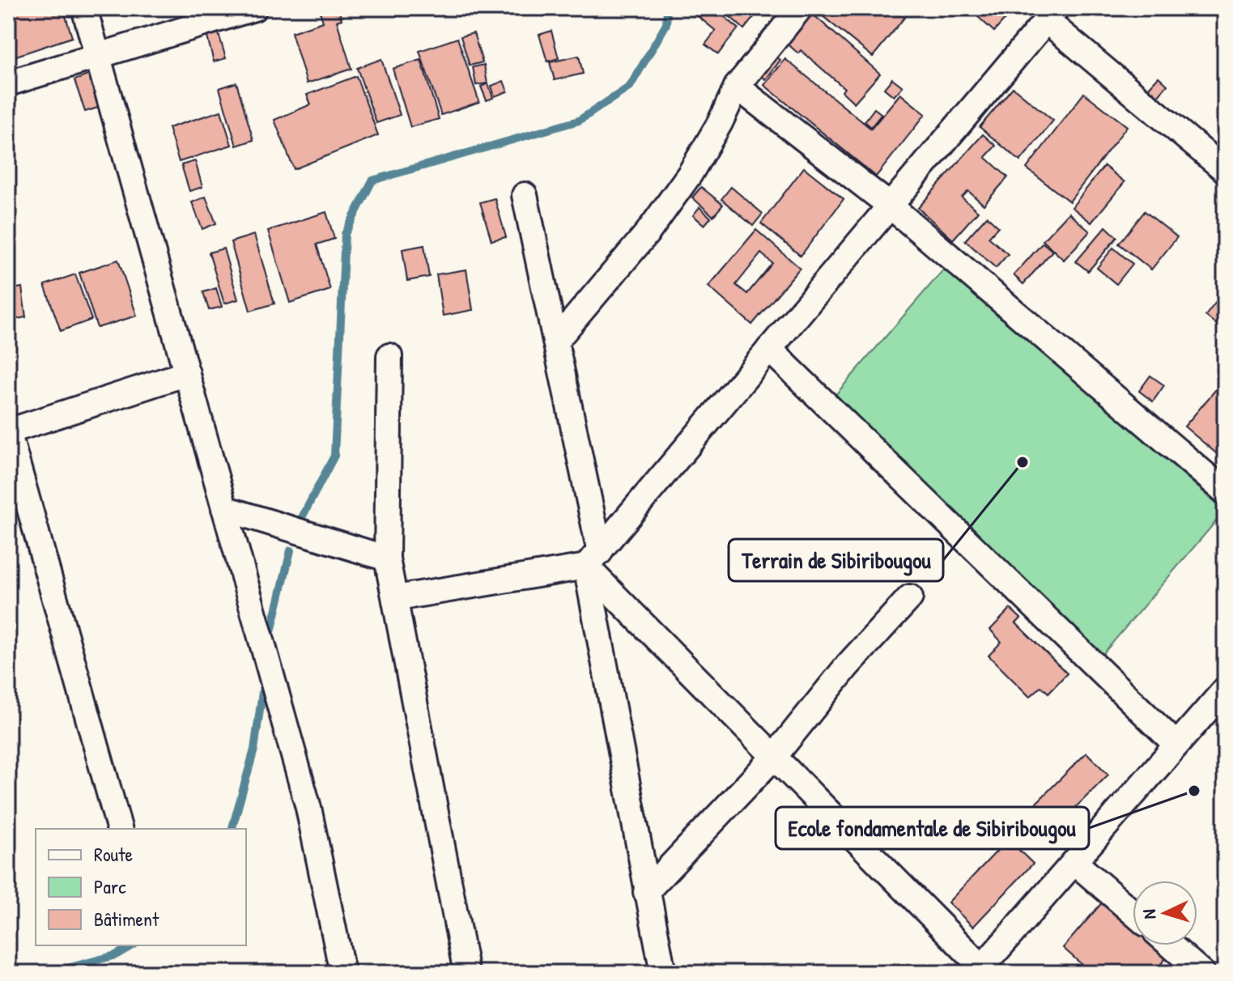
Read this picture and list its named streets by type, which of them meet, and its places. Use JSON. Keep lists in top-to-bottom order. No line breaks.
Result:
{"places":["Terrain de Sibiribougou","Ecole fondamentale de Sibiribougou"],"legend":["Route","Parc","Bâtiment"],"north":"left"}
